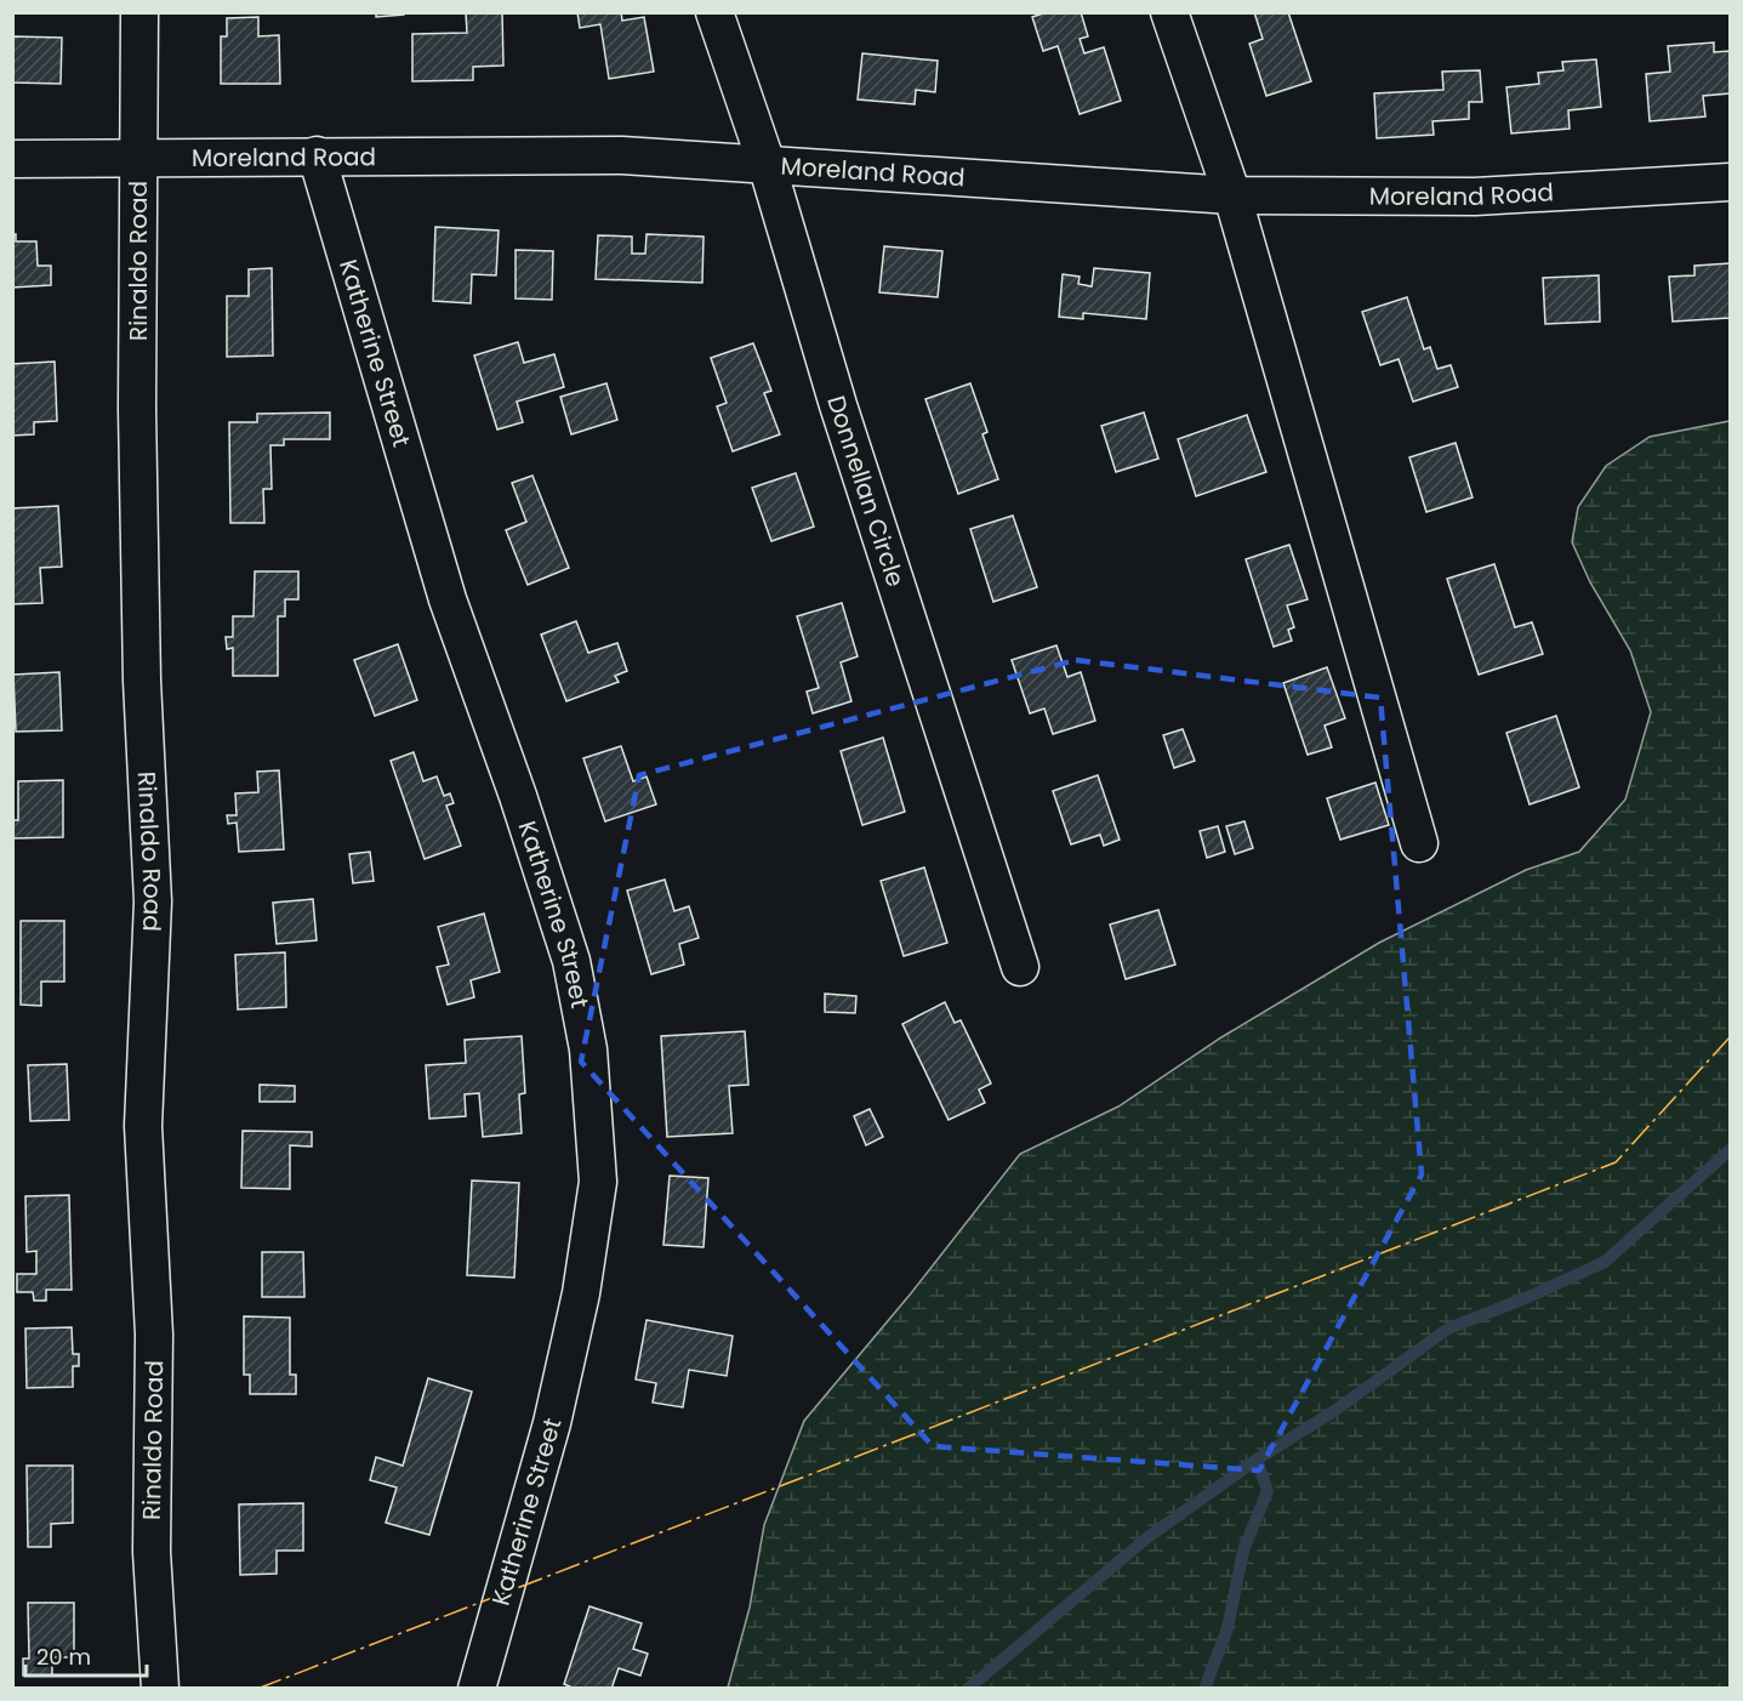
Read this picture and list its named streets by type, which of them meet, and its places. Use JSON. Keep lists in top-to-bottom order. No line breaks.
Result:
{"streets":{"street":["Moreland Road","Rinaldo Road","Katherine Street","Donnellan Circle"]},"crossings":[["Moreland Road","Rinaldo Road"],["Moreland Road","Katherine Street"],["Moreland Road","Donnellan Circle"]],"scale_bar":"20 m"}
